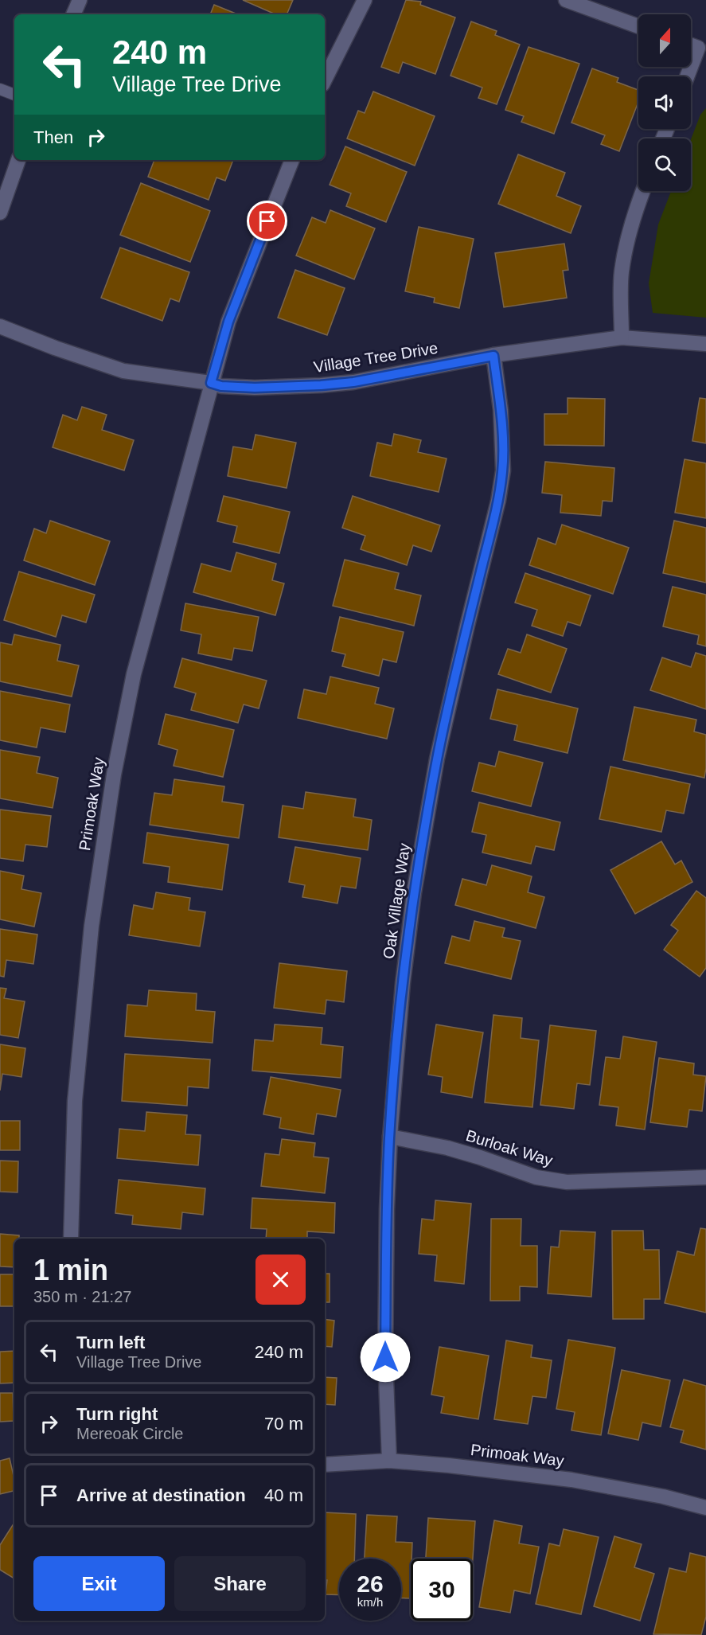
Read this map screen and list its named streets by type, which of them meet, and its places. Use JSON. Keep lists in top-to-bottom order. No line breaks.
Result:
{"streets":{"street":["Village Tree Drive","Primoak Way","Oak Village Way","Burloak Way"]},"crossings":[["Village Tree Drive","Primoak Way"],["Village Tree Drive","Oak Village Way"],["Primoak Way","Oak Village Way"],["Oak Village Way","Burloak Way"]],"north":"top","page":{"turn":["240 m","Village Tree Drive"],"then":"Then","heading":["1 min","350 m · 21:27"],"list":[{"name":"Turn left","note":"Village Tree Drive","value":"240 m"},{"name":"Turn right","note":"Mereoak Circle","value":"70 m"},{"name":"Arrive at destination","value":"40 m"}],"buttons":["Exit","Share"],"speed":"26 km/h","limit":"30"}}
